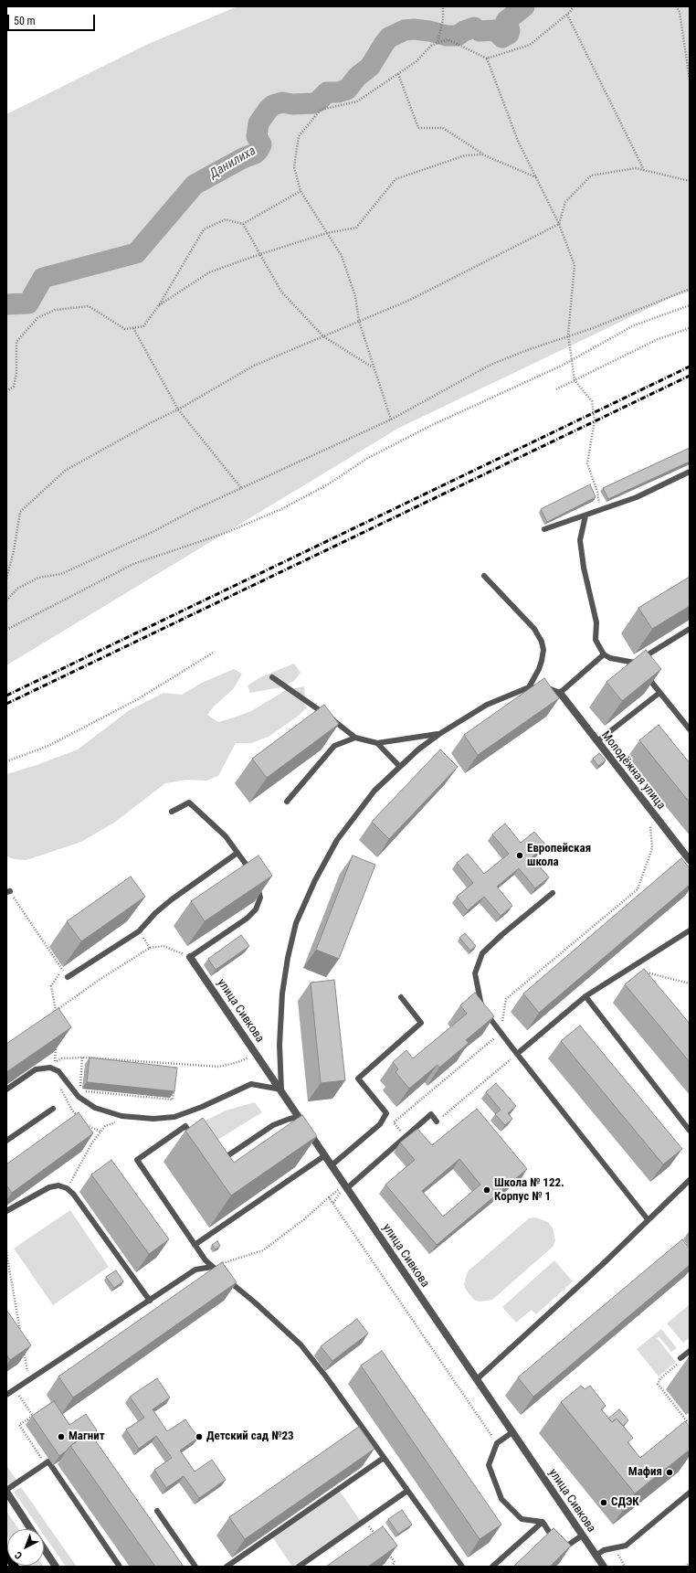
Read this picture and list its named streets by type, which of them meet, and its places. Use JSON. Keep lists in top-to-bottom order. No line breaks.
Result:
{"streets":{"street":["Молодёжная улица","улица Сивкова"]},"water":["Данилиха"],"places":["Европейская школа","Школа № 122. Корпус № 1","Магнит","Детский сад №23","Мафия","СДЭК"],"scale_bar":"50 m","north":"bottom left"}
